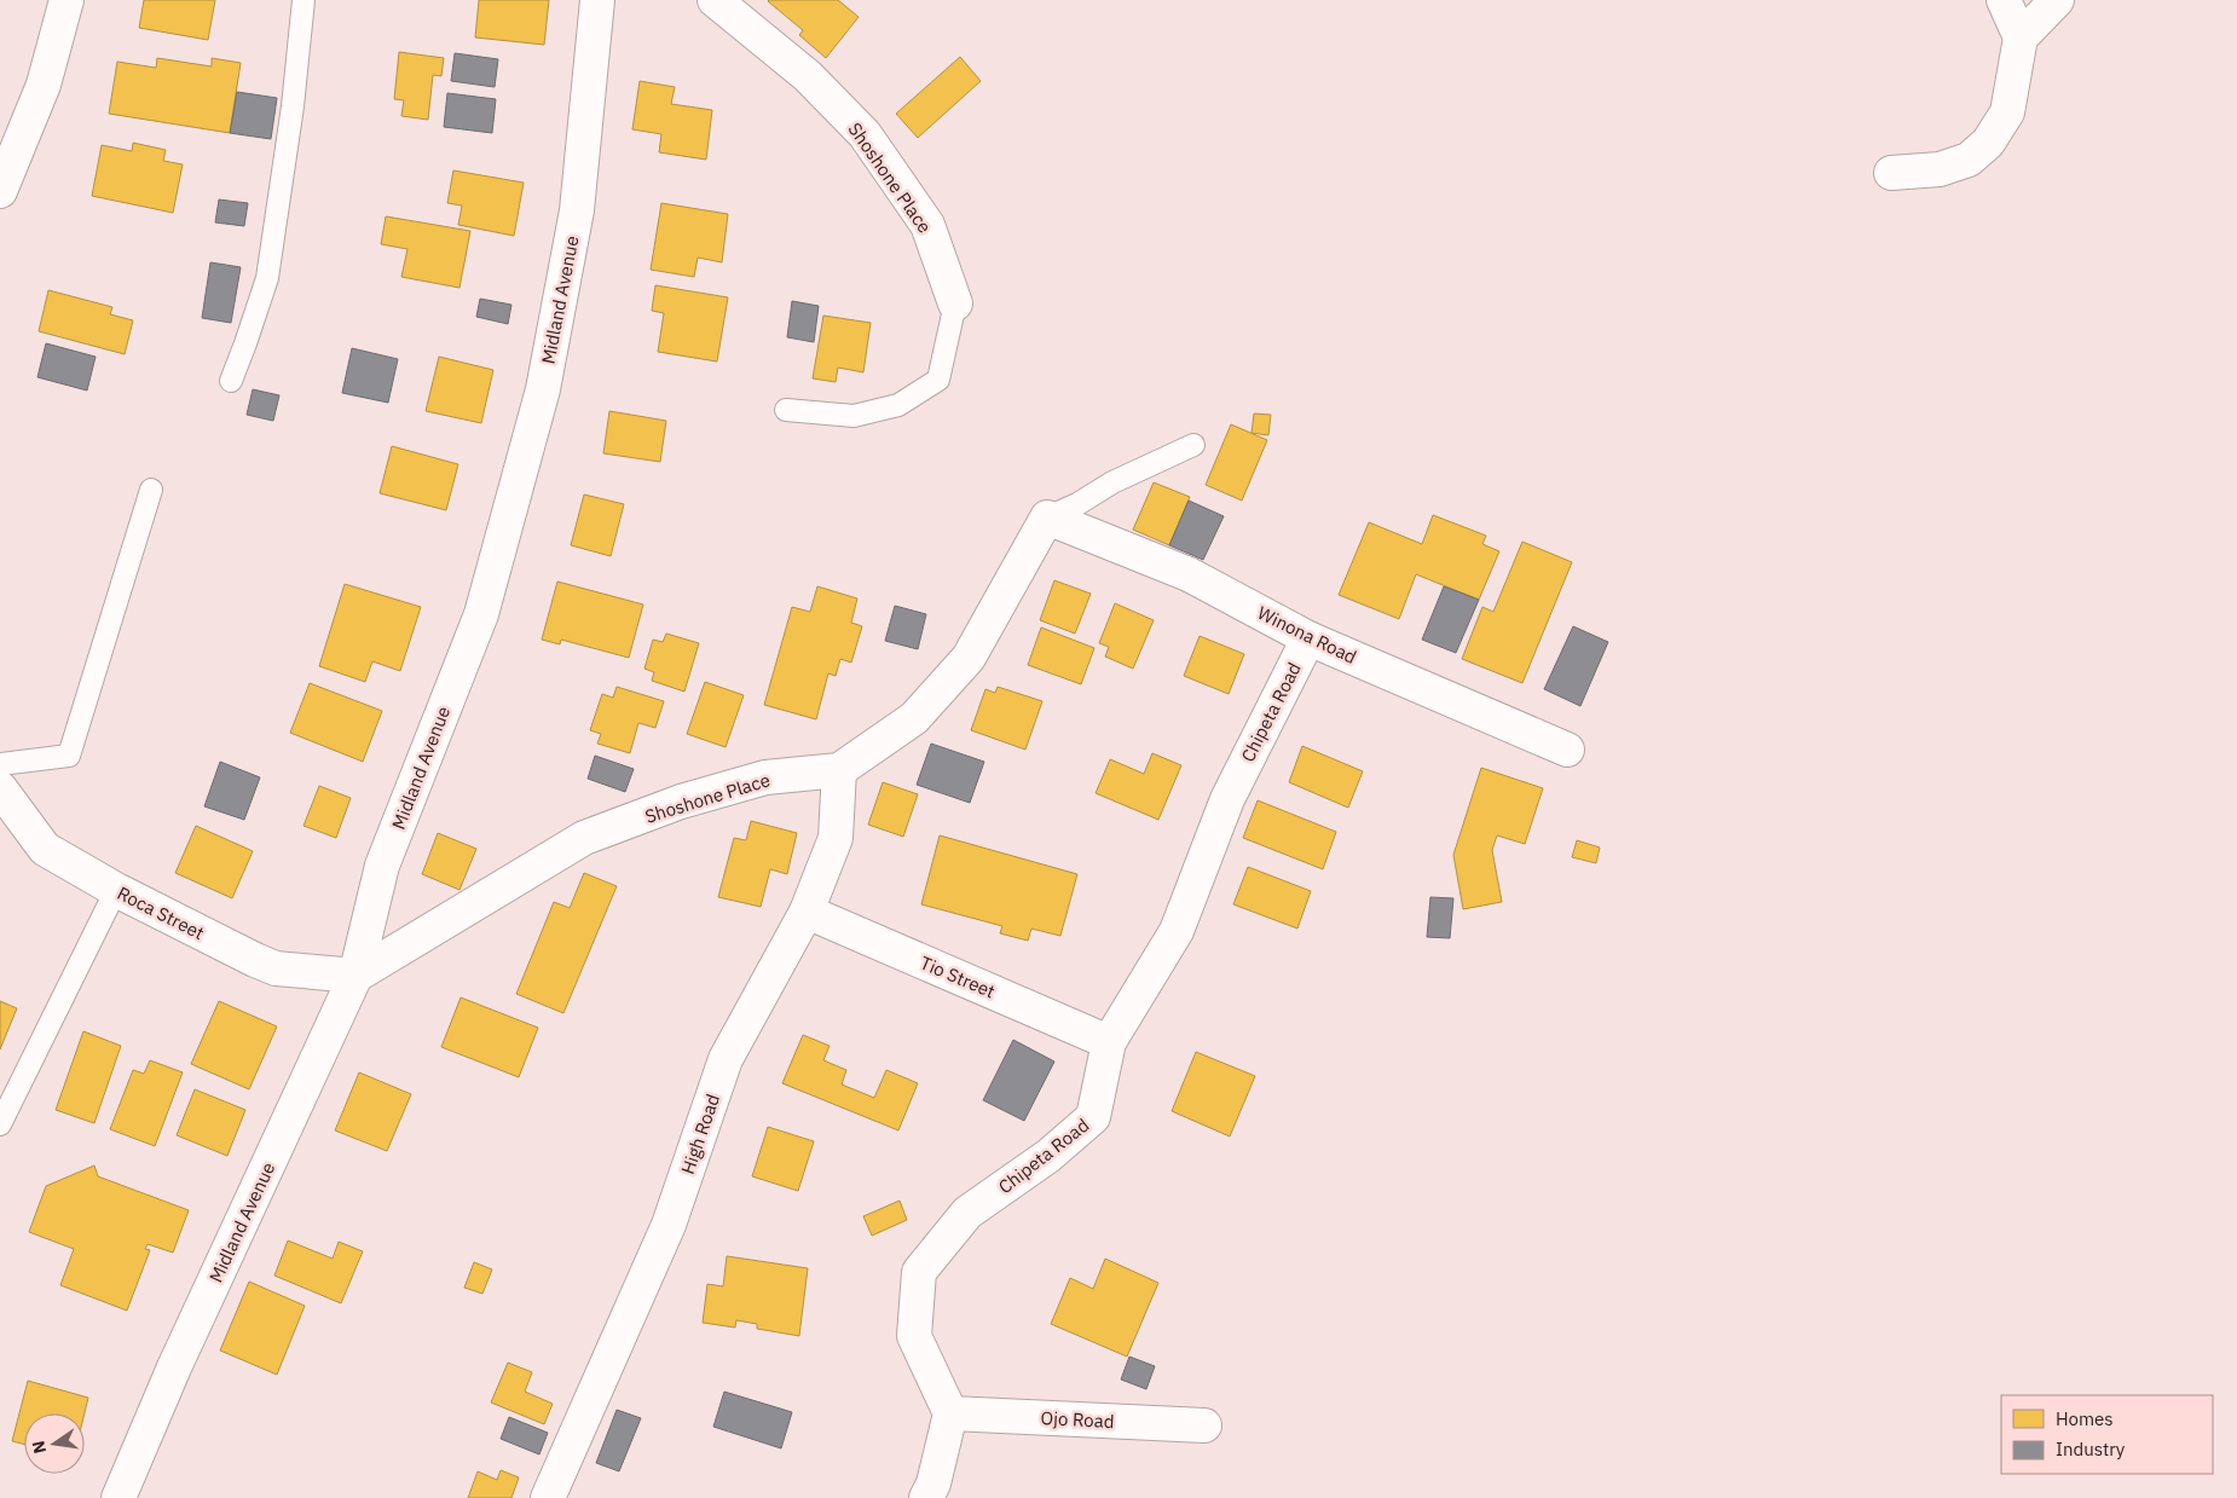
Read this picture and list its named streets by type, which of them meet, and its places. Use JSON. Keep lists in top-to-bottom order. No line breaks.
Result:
{"streets":{"street":["Shoshone Place","Midland Avenue","Winona Road","Chipeta Road","Roca Street","Tio Street","High Road","Ojo Road"]},"crossings":[["Shoshone Place","Midland Avenue"],["Shoshone Place","Winona Road"],["Shoshone Place","Roca Street"],["Shoshone Place","High Road"],["Midland Avenue","Roca Street"],["Winona Road","Chipeta Road"],["Chipeta Road","Tio Street"],["Chipeta Road","Ojo Road"],["Tio Street","High Road"]],"legend":["Homes","Industry"],"north":"left"}
